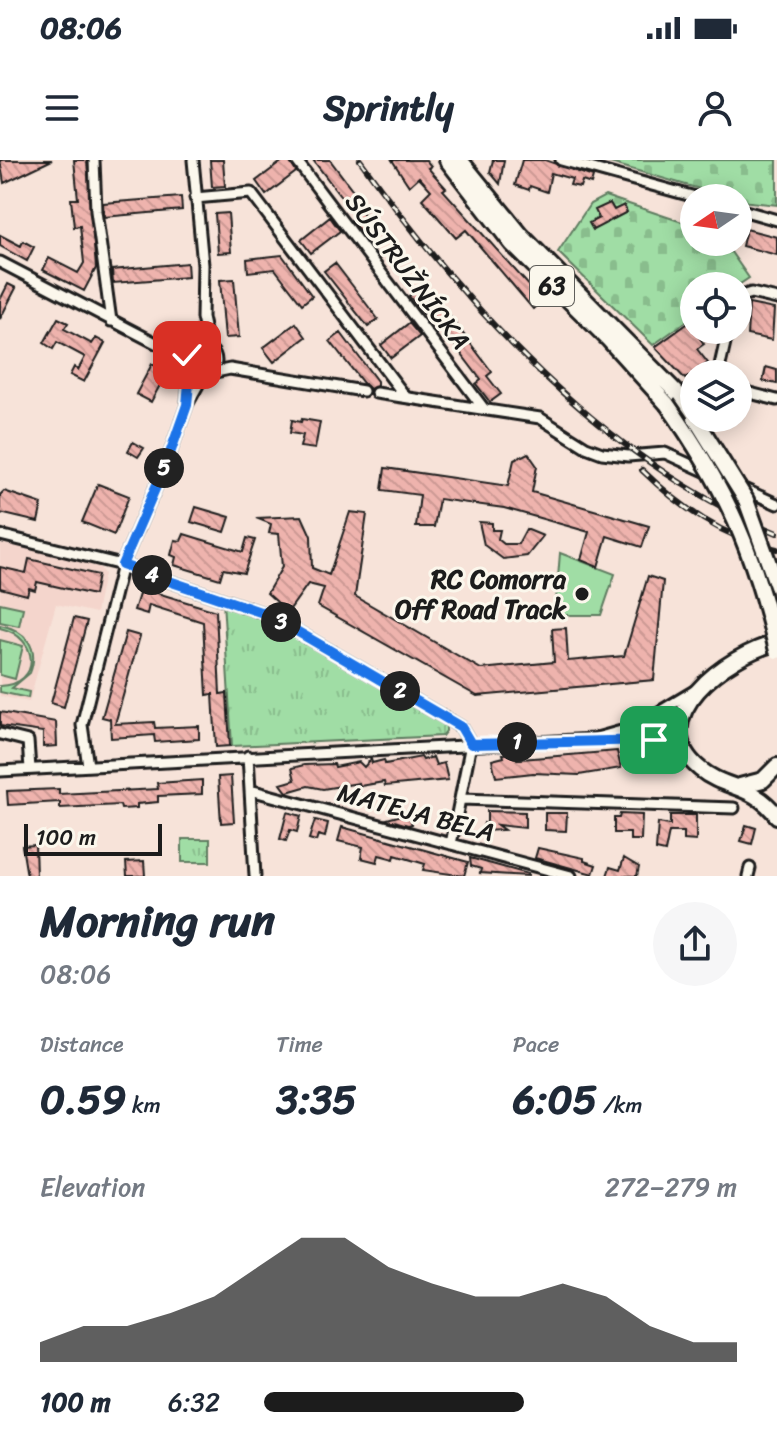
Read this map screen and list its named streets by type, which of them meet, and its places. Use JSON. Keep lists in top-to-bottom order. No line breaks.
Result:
{"streets":{"main road":["63"],"street":["SÚSTRUŽNÍCKA","MATEJA BELA"]},"places":["RC Comorra Off Road Track"],"scale_bar":"100 m","north":"left","page":{"status":"08:06","header":"Sprintly","pins":["5","4","3","2","1"],"scale":"100 m","heading":["Morning run","08:06"],"stats":[["Distance","0.59 km"],["Time","3:35"],["Pace","6:05 /km"]],"chart":["Elevation","272–279 m"],"list":[{"name":"100 m","note":"6:32"}]}}
